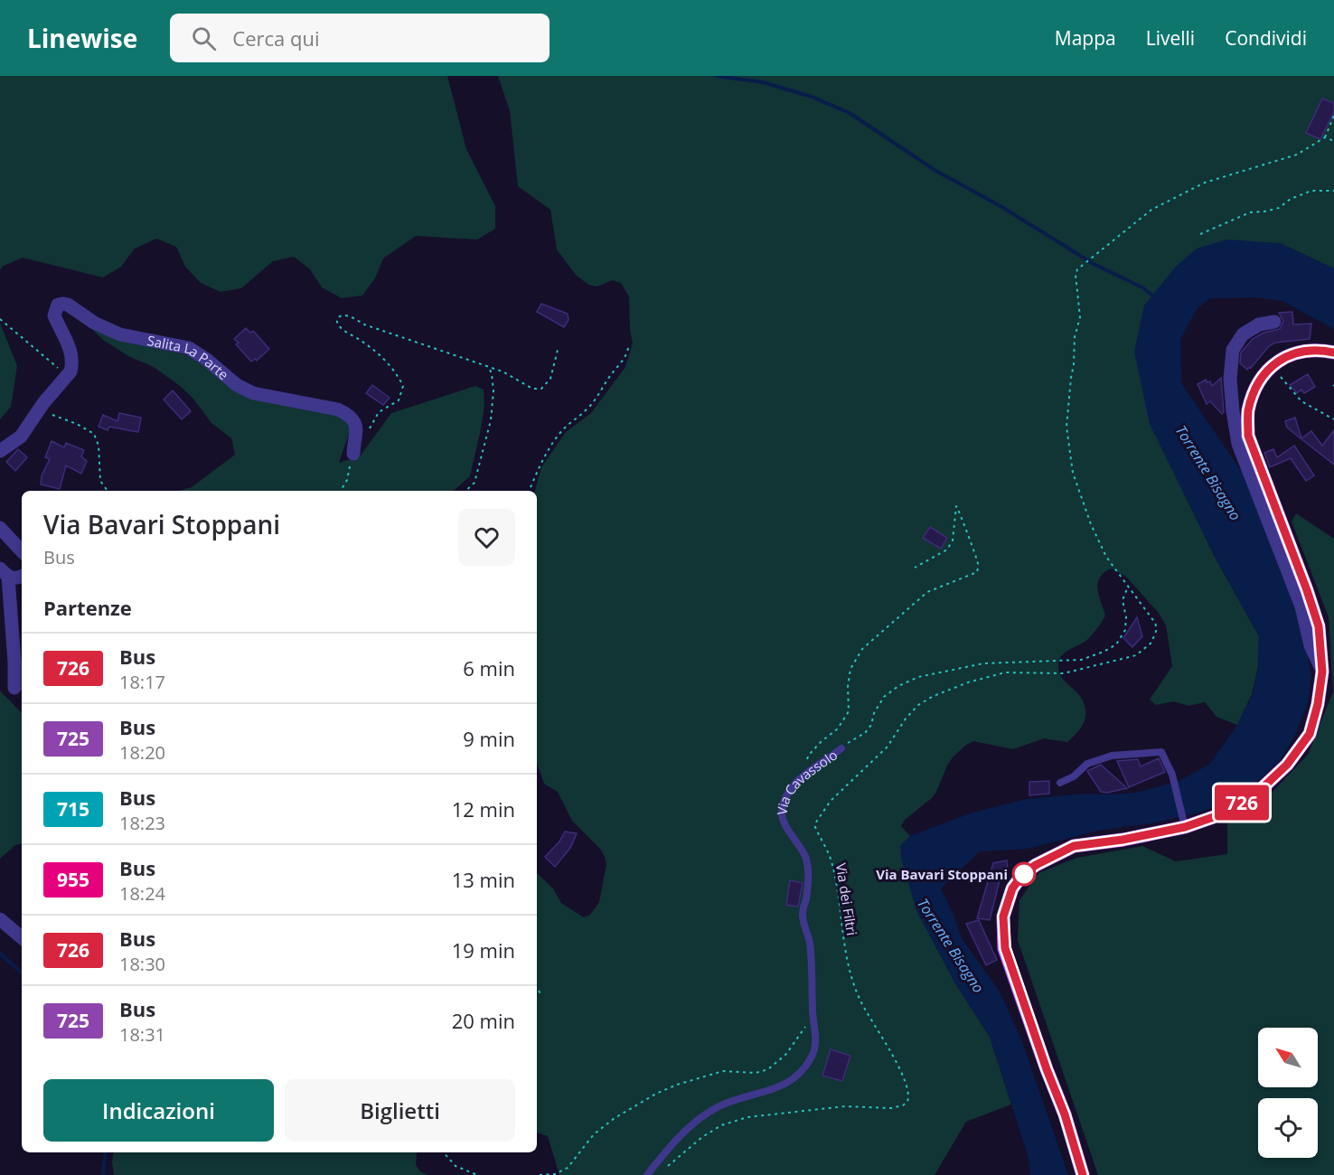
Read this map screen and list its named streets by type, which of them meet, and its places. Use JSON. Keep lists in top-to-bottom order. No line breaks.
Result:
{"streets":{"street":["Salita La Parte"],"lane":["Via Cavassolo"],"path":["Via dei Filtri"]},"crossings":[["Via Cavassolo","Via dei Filtri"]],"water":["Torrente Bisagno"],"places":["Via Bavari Stoppani"],"lines":["bus line 726"],"north":"top left","page":{"header":"Linewise","search":"Cerca qui","nav":["Mappa","Livelli","Condividi"],"on_map":"726","heading":[["Via Bavari Stoppani","Bus"],"Partenze"],"list":[{"mark":"726","name":"Bus","note":"18:17","value":"6 min"},{"mark":"725","name":"Bus","note":"18:20","value":"9 min"},{"mark":"715","name":"Bus","note":"18:23","value":"12 min"},{"mark":"955","name":"Bus","note":"18:24","value":"13 min"},{"mark":"726","name":"Bus","note":"18:30","value":"19 min"},{"mark":"725","name":"Bus","note":"18:31","value":"20 min"}],"buttons":["Indicazioni","Biglietti"]}}
